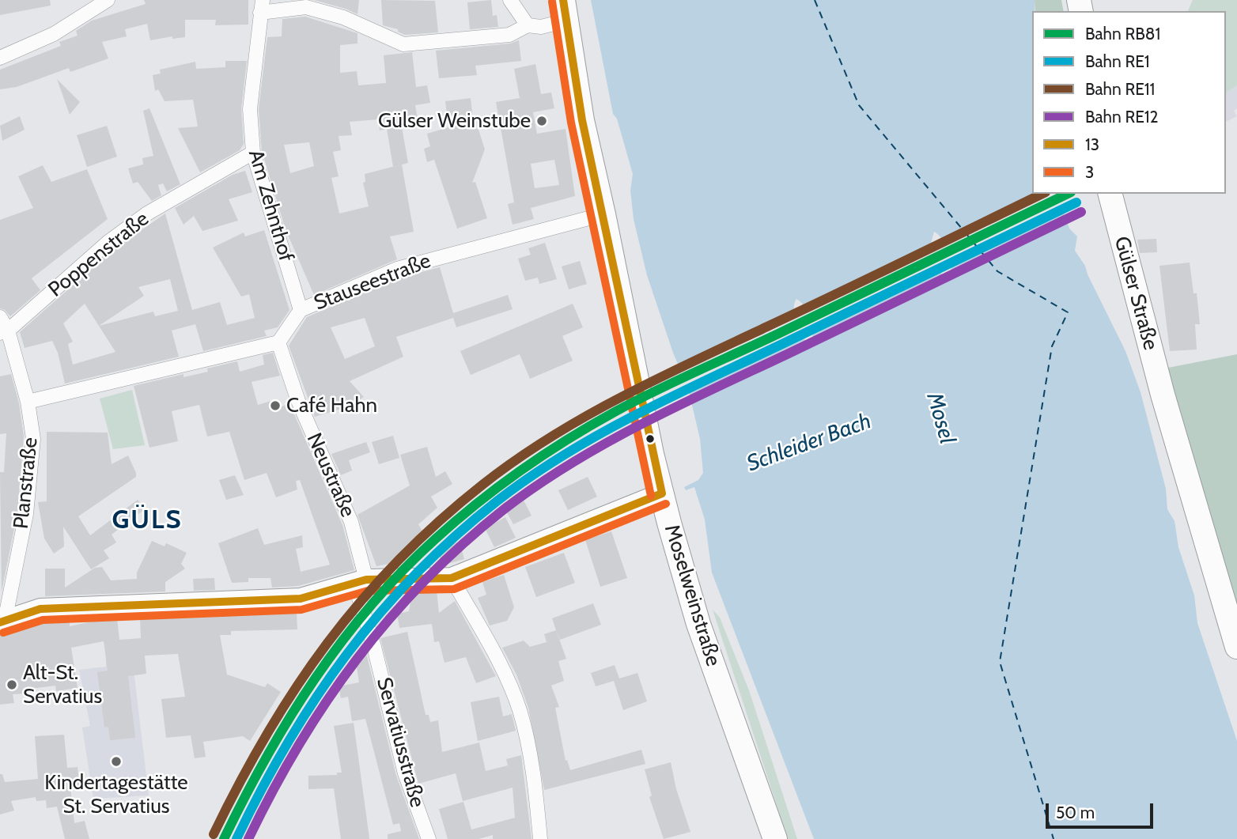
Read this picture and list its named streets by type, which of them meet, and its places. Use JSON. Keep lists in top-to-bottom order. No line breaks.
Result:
{"streets":{"main road":["Gülser Straße","Moselweinstraße"],"street":["Am Zehnthof","Poppenstraße","Stauseestraße","Neustraße","Planstraße","Servatiusstraße"]},"crossings":[["Am Zehnthof","Poppenstraße"],["Am Zehnthof","Stauseestraße"],["Poppenstraße","Planstraße"],["Stauseestraße","Neustraße"],["Stauseestraße","Moselweinstraße"],["Neustraße","Servatiusstraße"]],"districts":["GÜLS"],"water":["Mosel","Schleider Bach"],"places":["Gülser Weinstube","Café Hahn","Alt-St. Servatius","Kindertagestätte St. Servatius"],"lines":["transit line 13","transit line 3","rail line RB81","rail line RE11","rail line RE1","rail line RE12"],"legend":["Bahn RB81","Bahn RE1","Bahn RE11","Bahn RE12","13","3"],"scale_bar":"50 m"}
